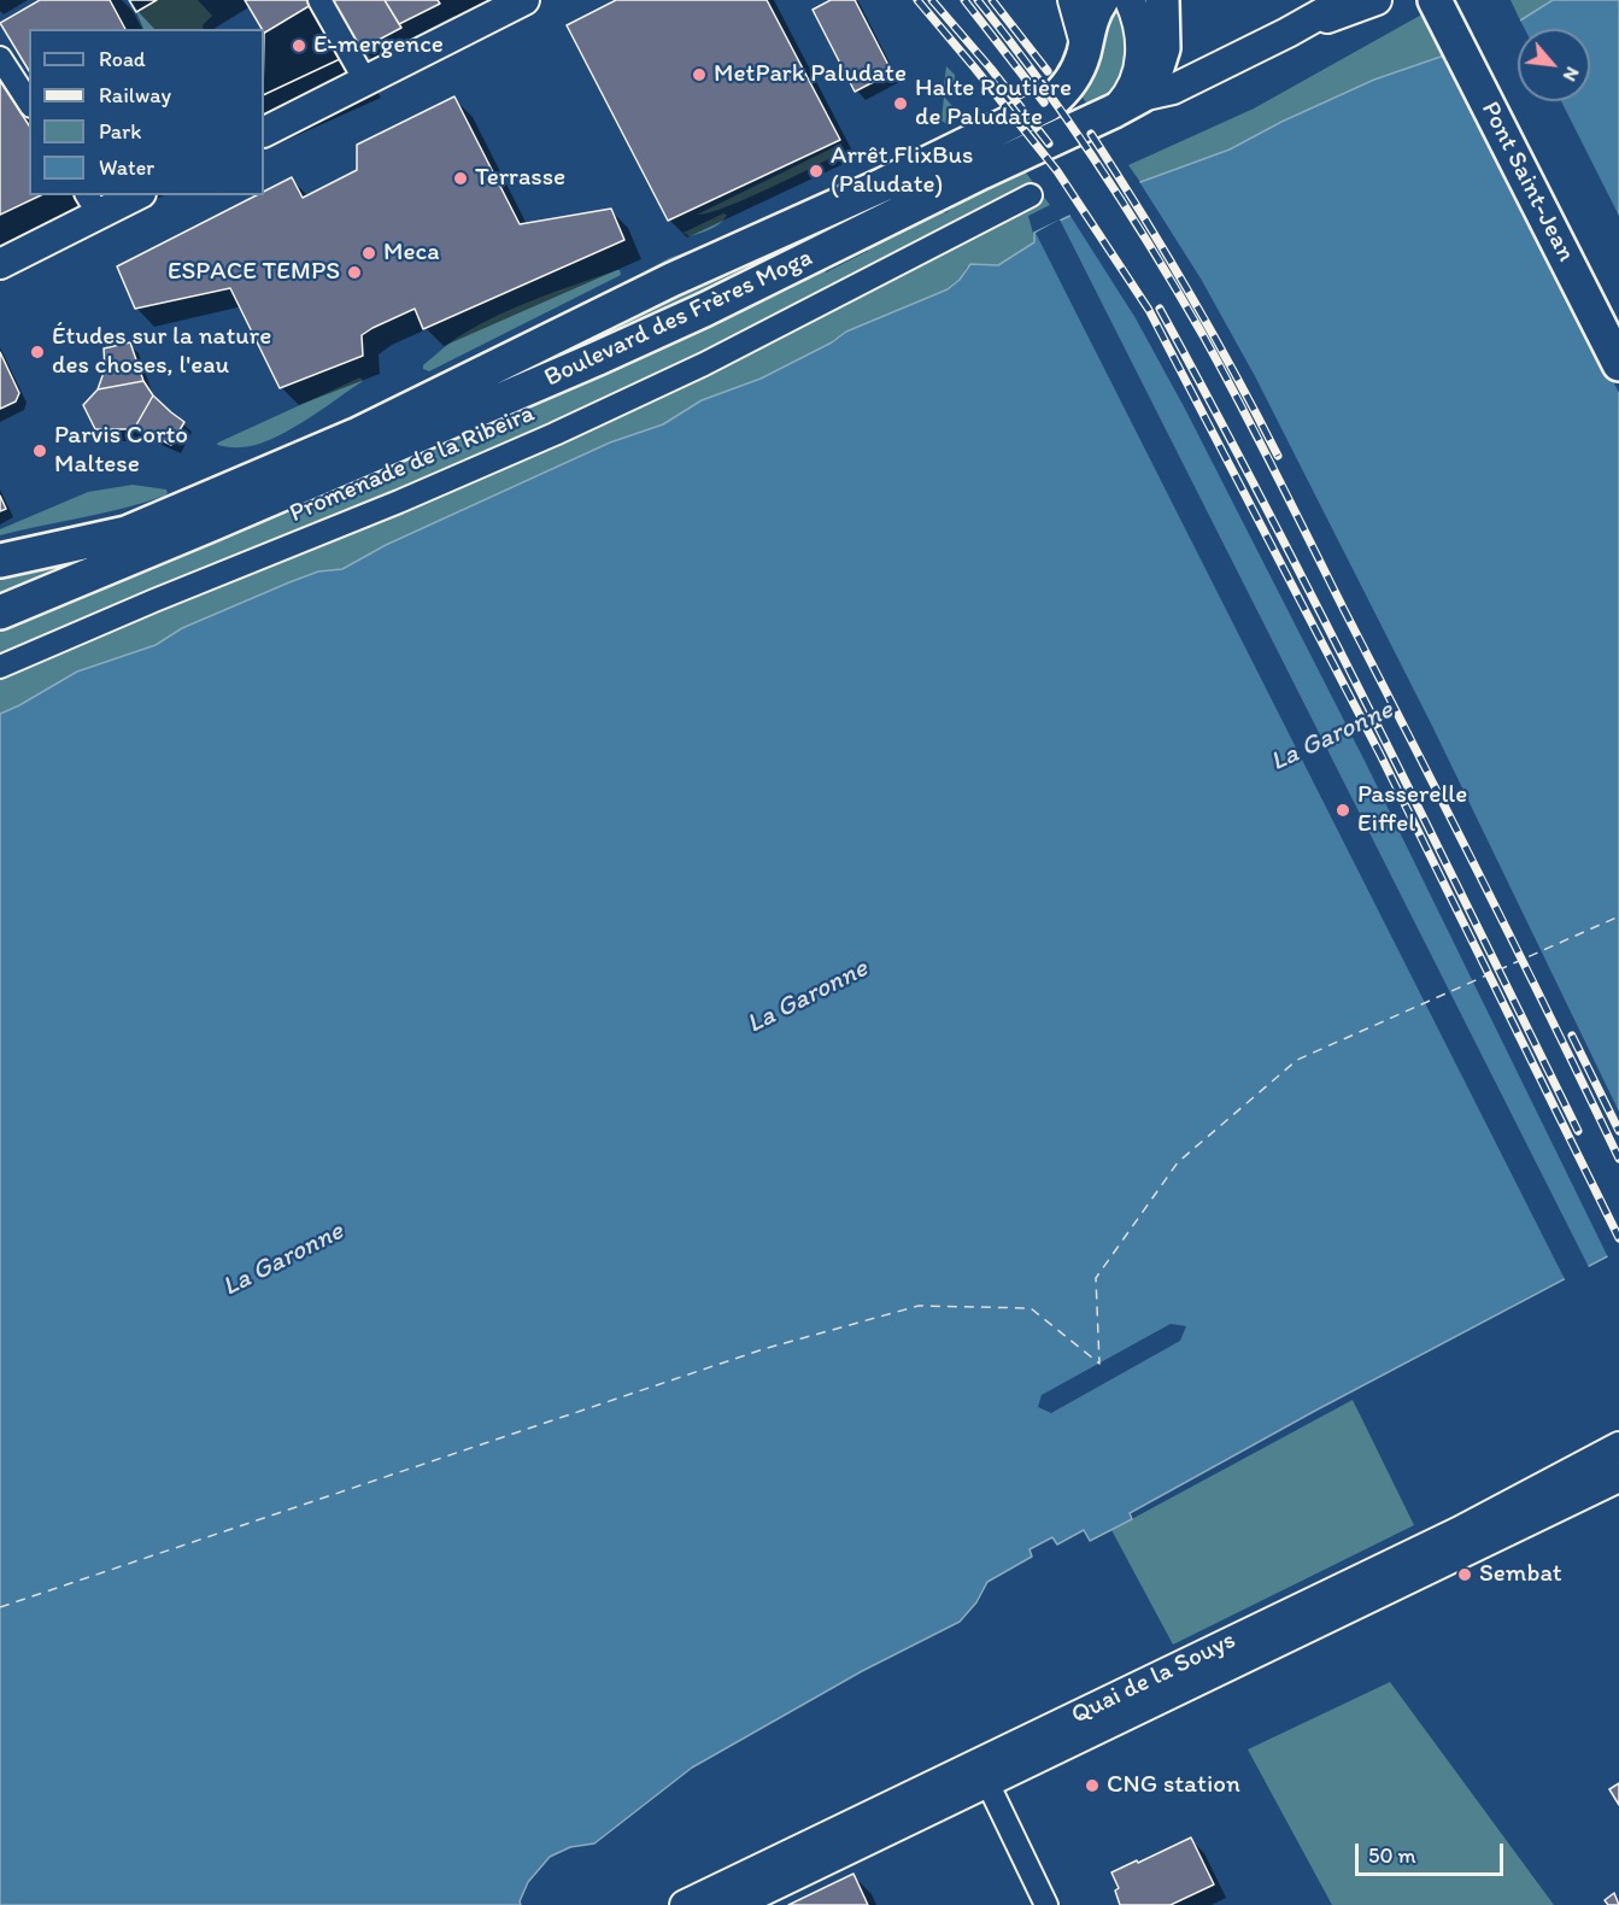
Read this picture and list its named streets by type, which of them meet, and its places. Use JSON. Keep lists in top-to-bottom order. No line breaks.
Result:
{"streets":{"main road":["Pont Saint-Jean","Boulevard des Frères Moga","Quai de la Souys"],"street":["Promenade de la Ribeira"]},"water":["La Garonne"],"places":["E-mergence","MetPark Paludate","Halte Routière de Paludate","Arrêt FlixBus (Paludate)","Terrasse","Meca","ESPACE TEMPS","Études sur la nature des choses, l'eau","Parvis Corto Maltese","Passerelle Eiffel","Sembat","CNG station"],"legend":["Road","Railway","Park","Water"],"scale_bar":"50 m","north":"bottom right"}
